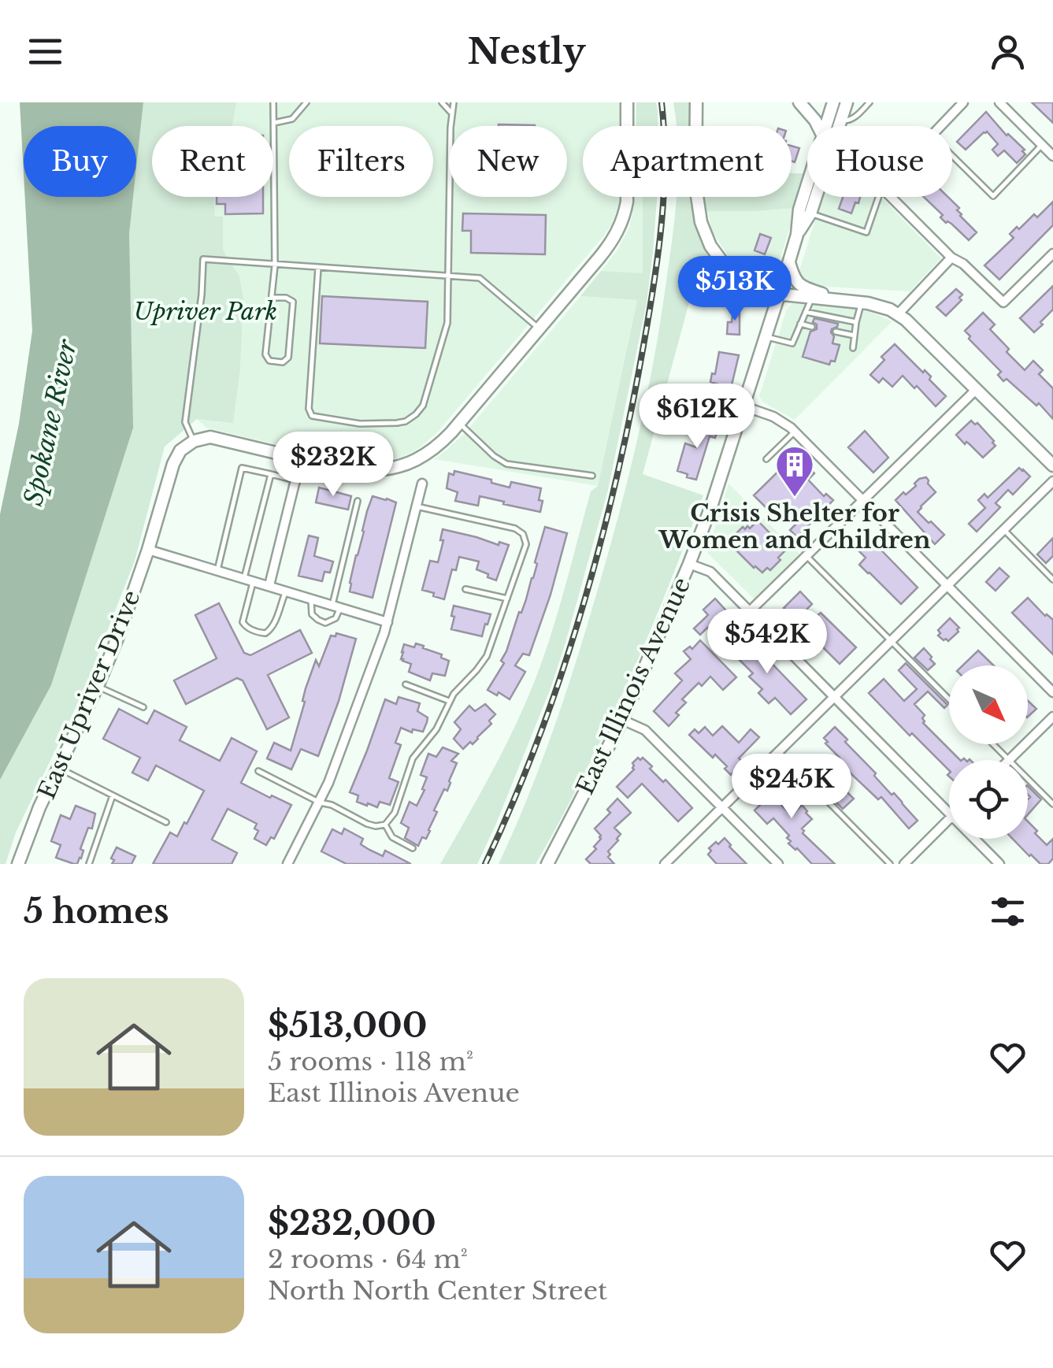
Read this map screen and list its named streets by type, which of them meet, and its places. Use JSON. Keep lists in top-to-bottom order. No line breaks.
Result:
{"streets":{"street":["East Illinois Avenue","East Upriver Drive"]},"water":["Spokane River"],"parks":["Upriver Park"],"places":{"building":["Crisis Shelter for Women and Children"]},"north":"bottom right","page":{"header":"Nestly","chip":["Buy","Rent","Filters","New","Apartment","House"],"price":["$513K","$612K","$232K","$542K","$245K"],"heading":"5 homes","list":[{"name":"$513,000","note":"5 rooms · 118 m² · East Illinois Avenue"},{"name":"$232,000","note":"2 rooms · 64 m² · North North Center Street"}]}}
